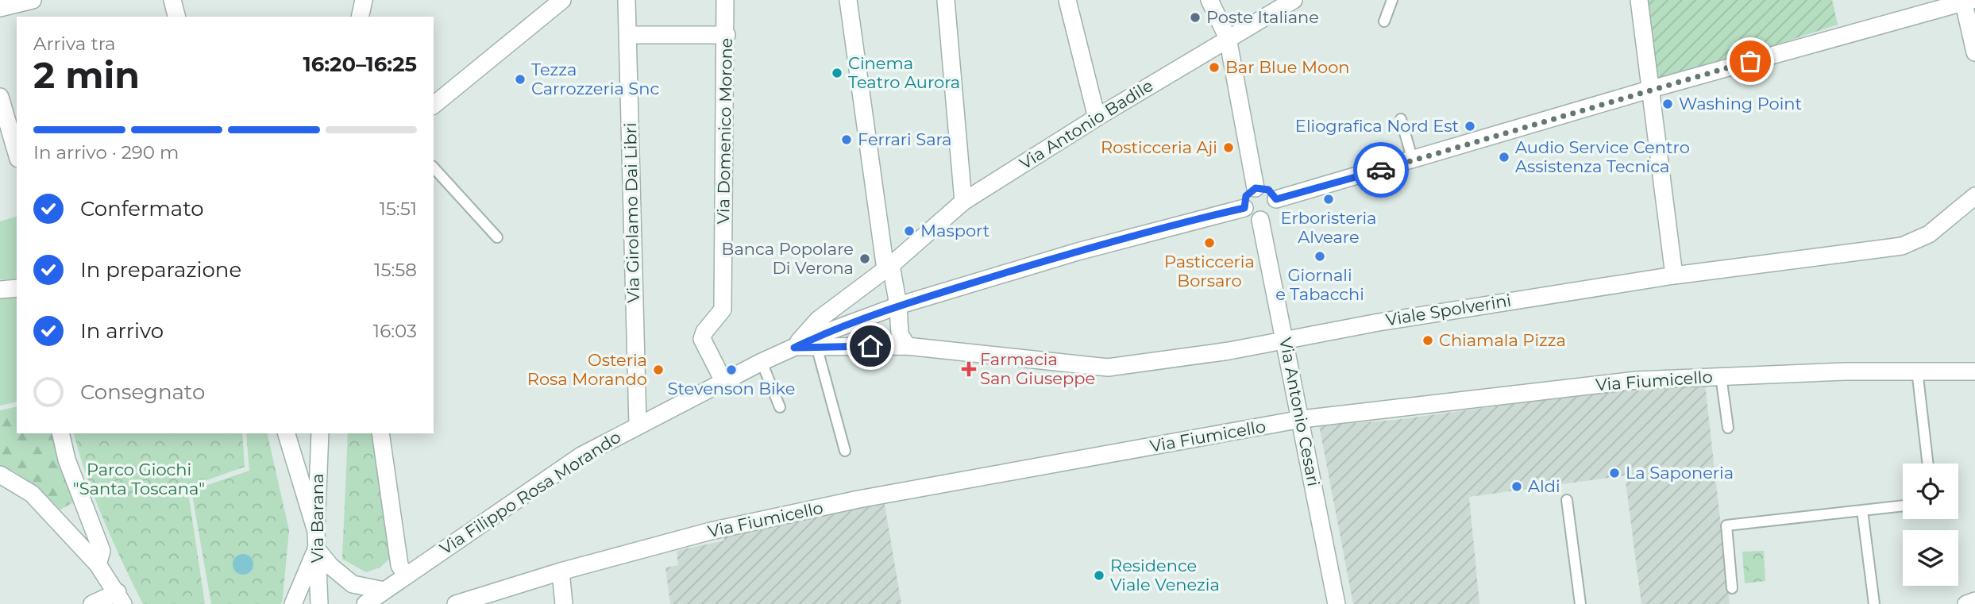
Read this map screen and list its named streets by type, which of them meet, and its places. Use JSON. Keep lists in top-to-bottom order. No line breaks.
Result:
{"streets":{"street":["Via Antonio Badile","Via Domenico Morone","Via Girolamo Dai Libri","Viale Spolverini","Via Fiumicello","Via Antonio Cesari","Via Filippo Rosa Morando","Via Barana"]},"crossings":[["Via Antonio Badile","Via Filippo Rosa Morando"],["Via Domenico Morone","Via Filippo Rosa Morando"],["Via Girolamo Dai Libri","Via Filippo Rosa Morando"],["Viale Spolverini","Via Antonio Cesari"],["Viale Spolverini","Via Filippo Rosa Morando"],["Via Fiumicello","Via Antonio Cesari"],["Via Antonio Cesari","Via Filippo Rosa Morando"]],"parks":["Parco Giochi \"Santa Toscana\""],"places":{"other":["Poste Italiane","Bar Blue Moon","Cinema Teatro Aurora","Tezza Carrozzeria Snc","Washing Point","Eliografica Nord Est","Ferrari Sara","Rosticceria Aji","Audio Service Centro Assistenza Tecnica","Erboristeria Alveare","Masport","Pasticceria Borsaro","Giornali e Tabacchi","Banca Popolare Di Verona","Chiamala Pizza","Osteria Rosa Morando","Stevenson Bike","La Saponeria","Aldi","Residence Viale Venezia"],"health":["Farmacia San Giuseppe"]},"page":{"heading":["2 min","Arriva tra","16:20–16:25"],"bar":"In arrivo · 290 m","list":[["Confermato","15:51"],["In preparazione","15:58"],["In arrivo","16:03"],"Consegnato"]}}
